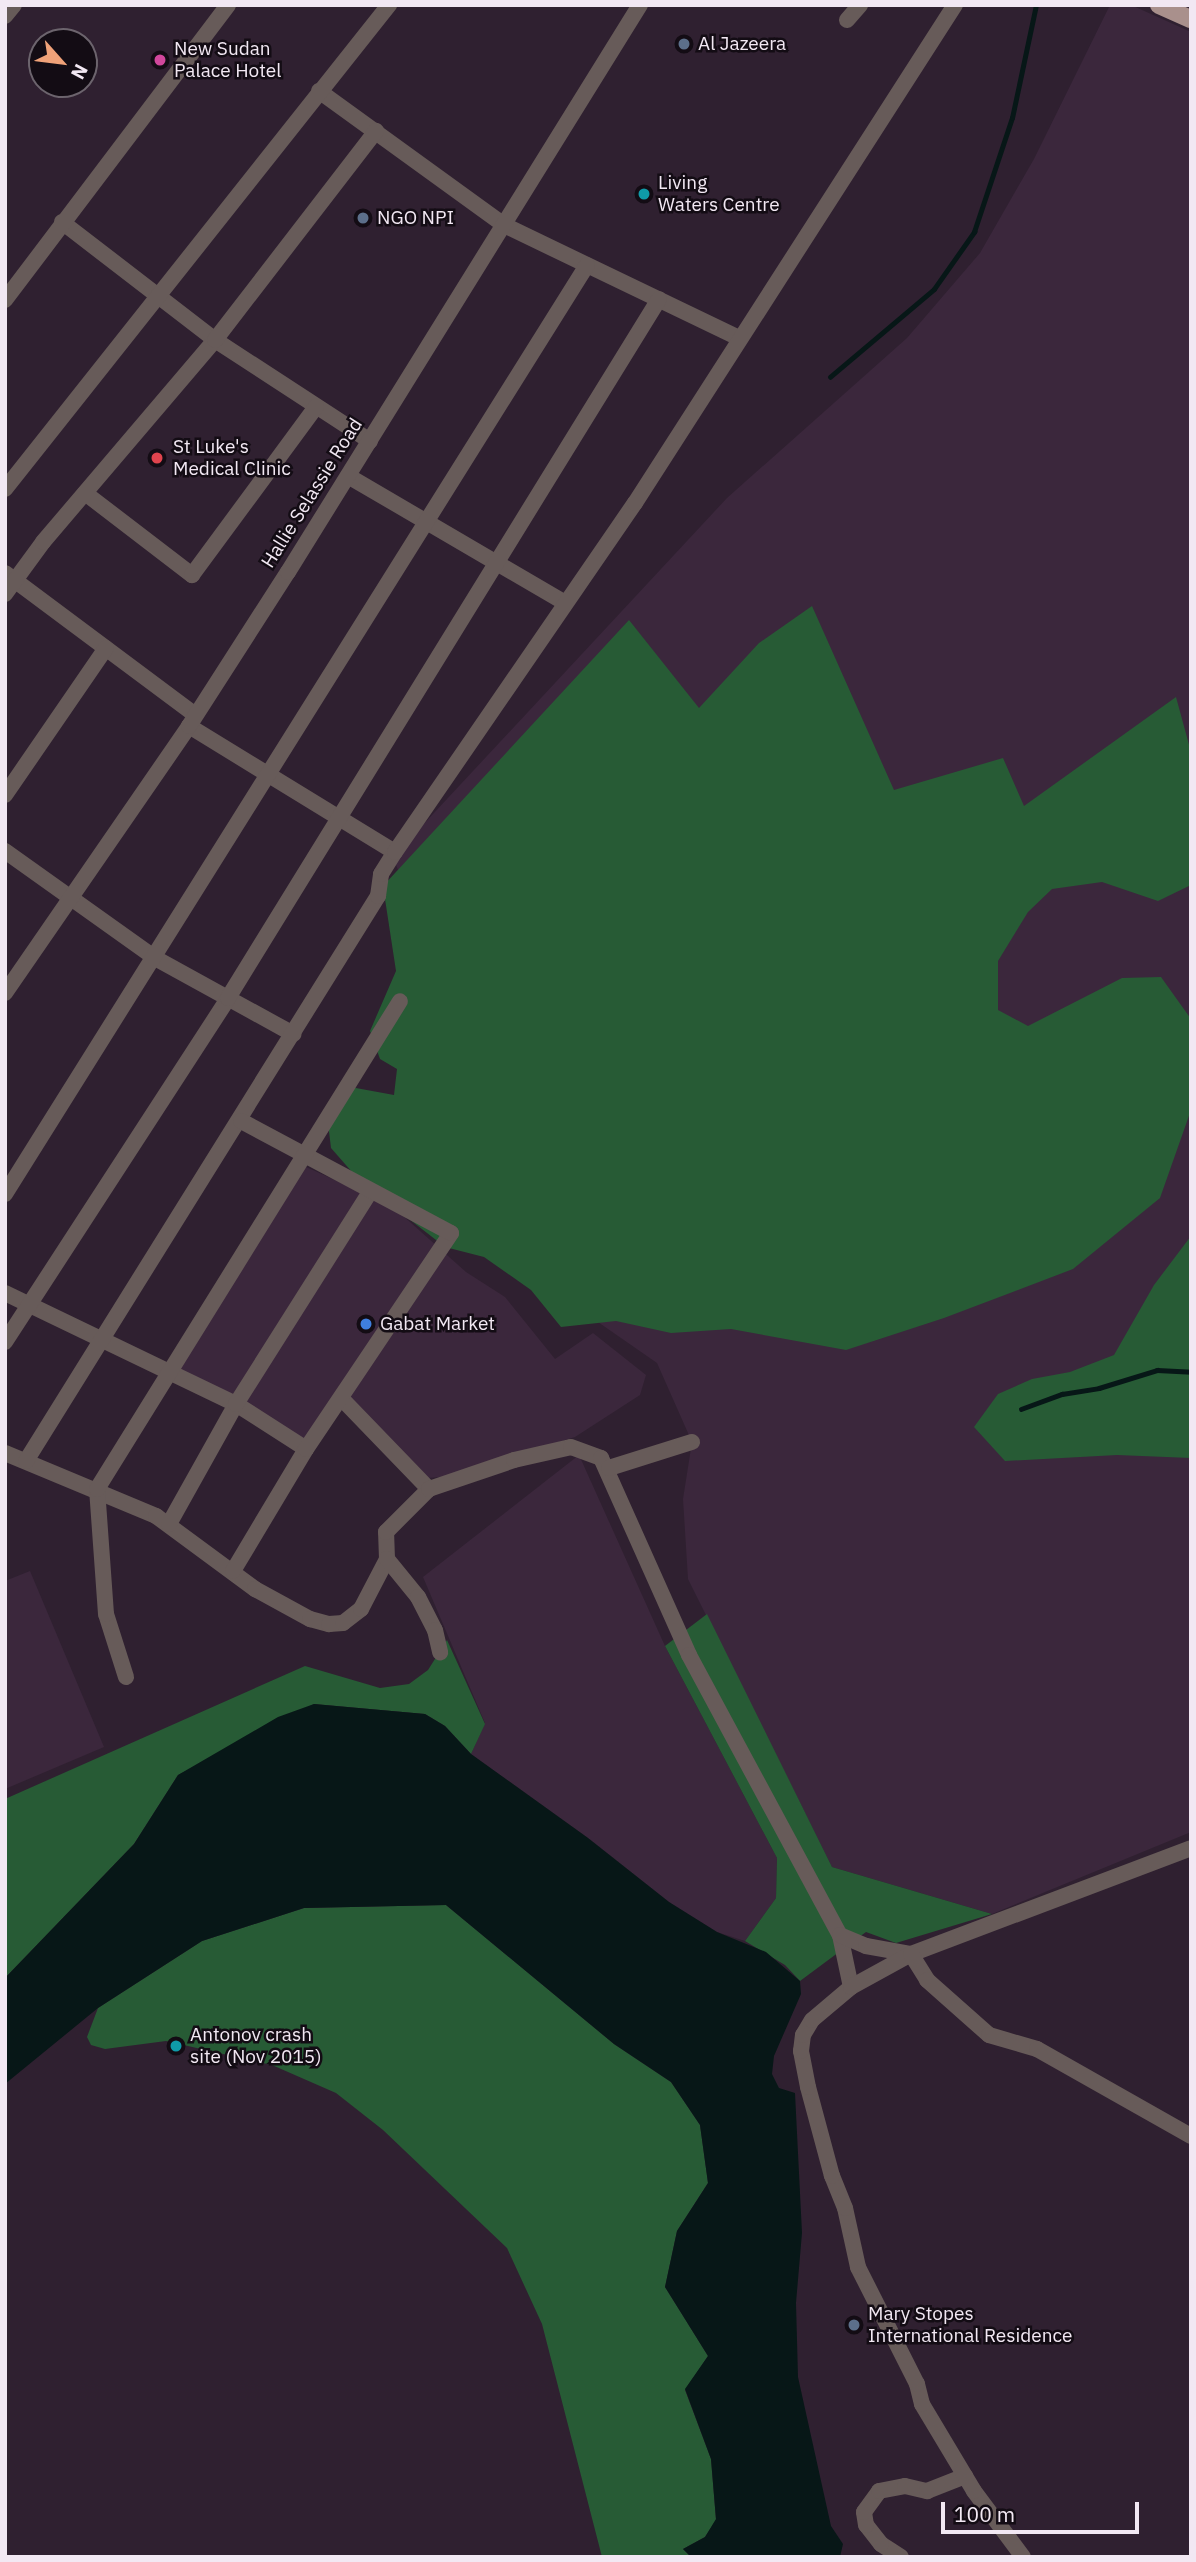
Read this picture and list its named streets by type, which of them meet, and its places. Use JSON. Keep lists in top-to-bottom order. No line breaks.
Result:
{"streets":{"street":["Hallie Selassie Road"]},"places":["Al Jazeera","New Sudan Palace Hotel","Living Waters Centre","NGO NPI","St Luke's Medical Clinic","Gabat Market","Antonov crash site (Nov 2015)","Mary Stopes International Residence"],"scale_bar":"100 m","north":"bottom right"}
